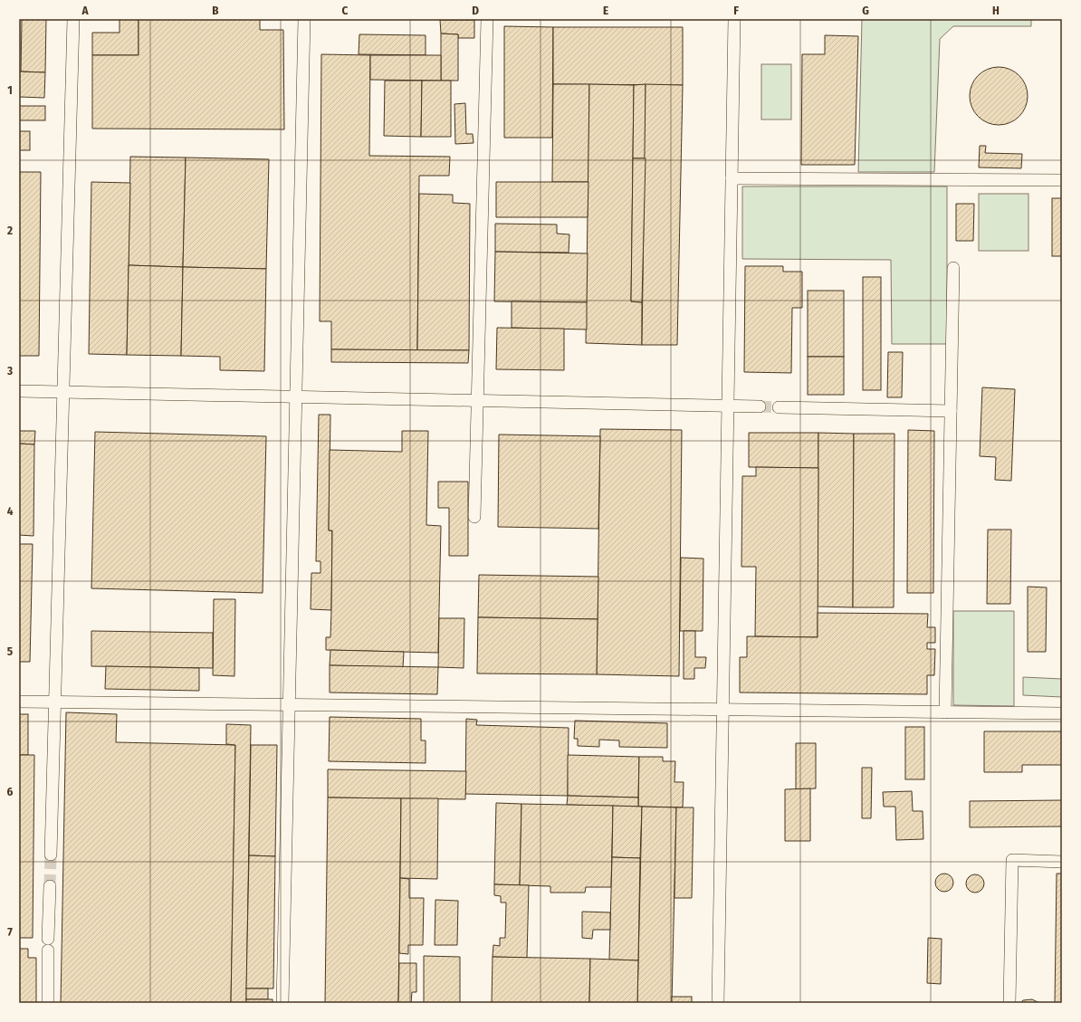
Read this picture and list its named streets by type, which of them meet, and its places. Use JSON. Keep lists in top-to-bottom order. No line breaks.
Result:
{"grid":{"columns":["A","B","C","D","E","F","G","H"],"rows":["1","2","3","4","5","6","7"]}}
